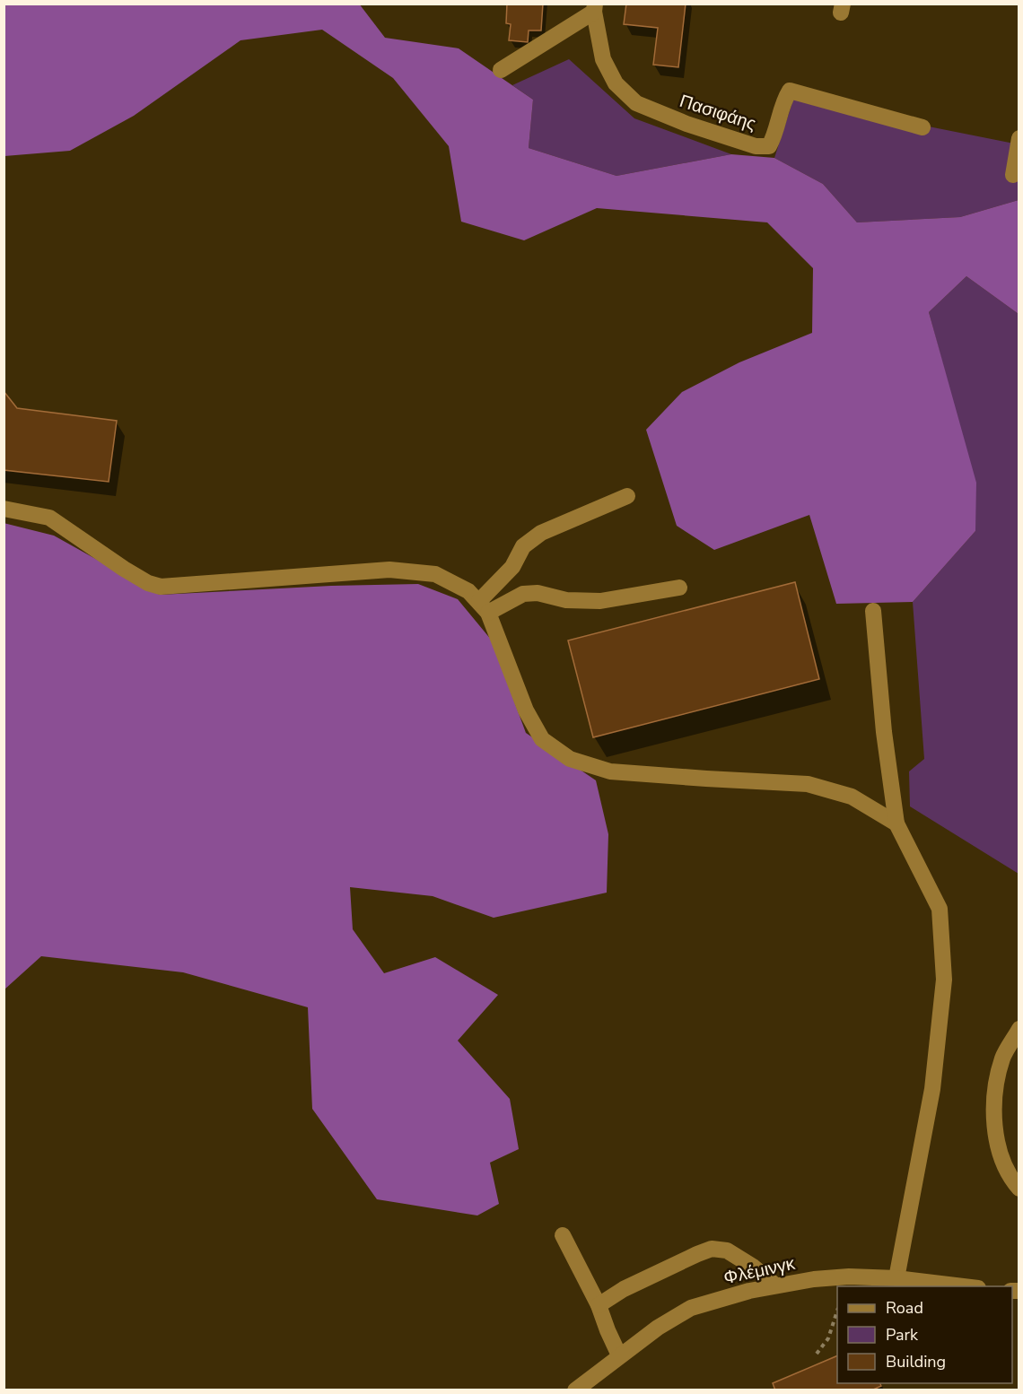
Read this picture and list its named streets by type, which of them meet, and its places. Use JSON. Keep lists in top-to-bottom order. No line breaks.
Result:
{"streets":{"street":["Πασιφάης","Φλέμινγκ"]},"legend":["Road","Park","Building"]}
